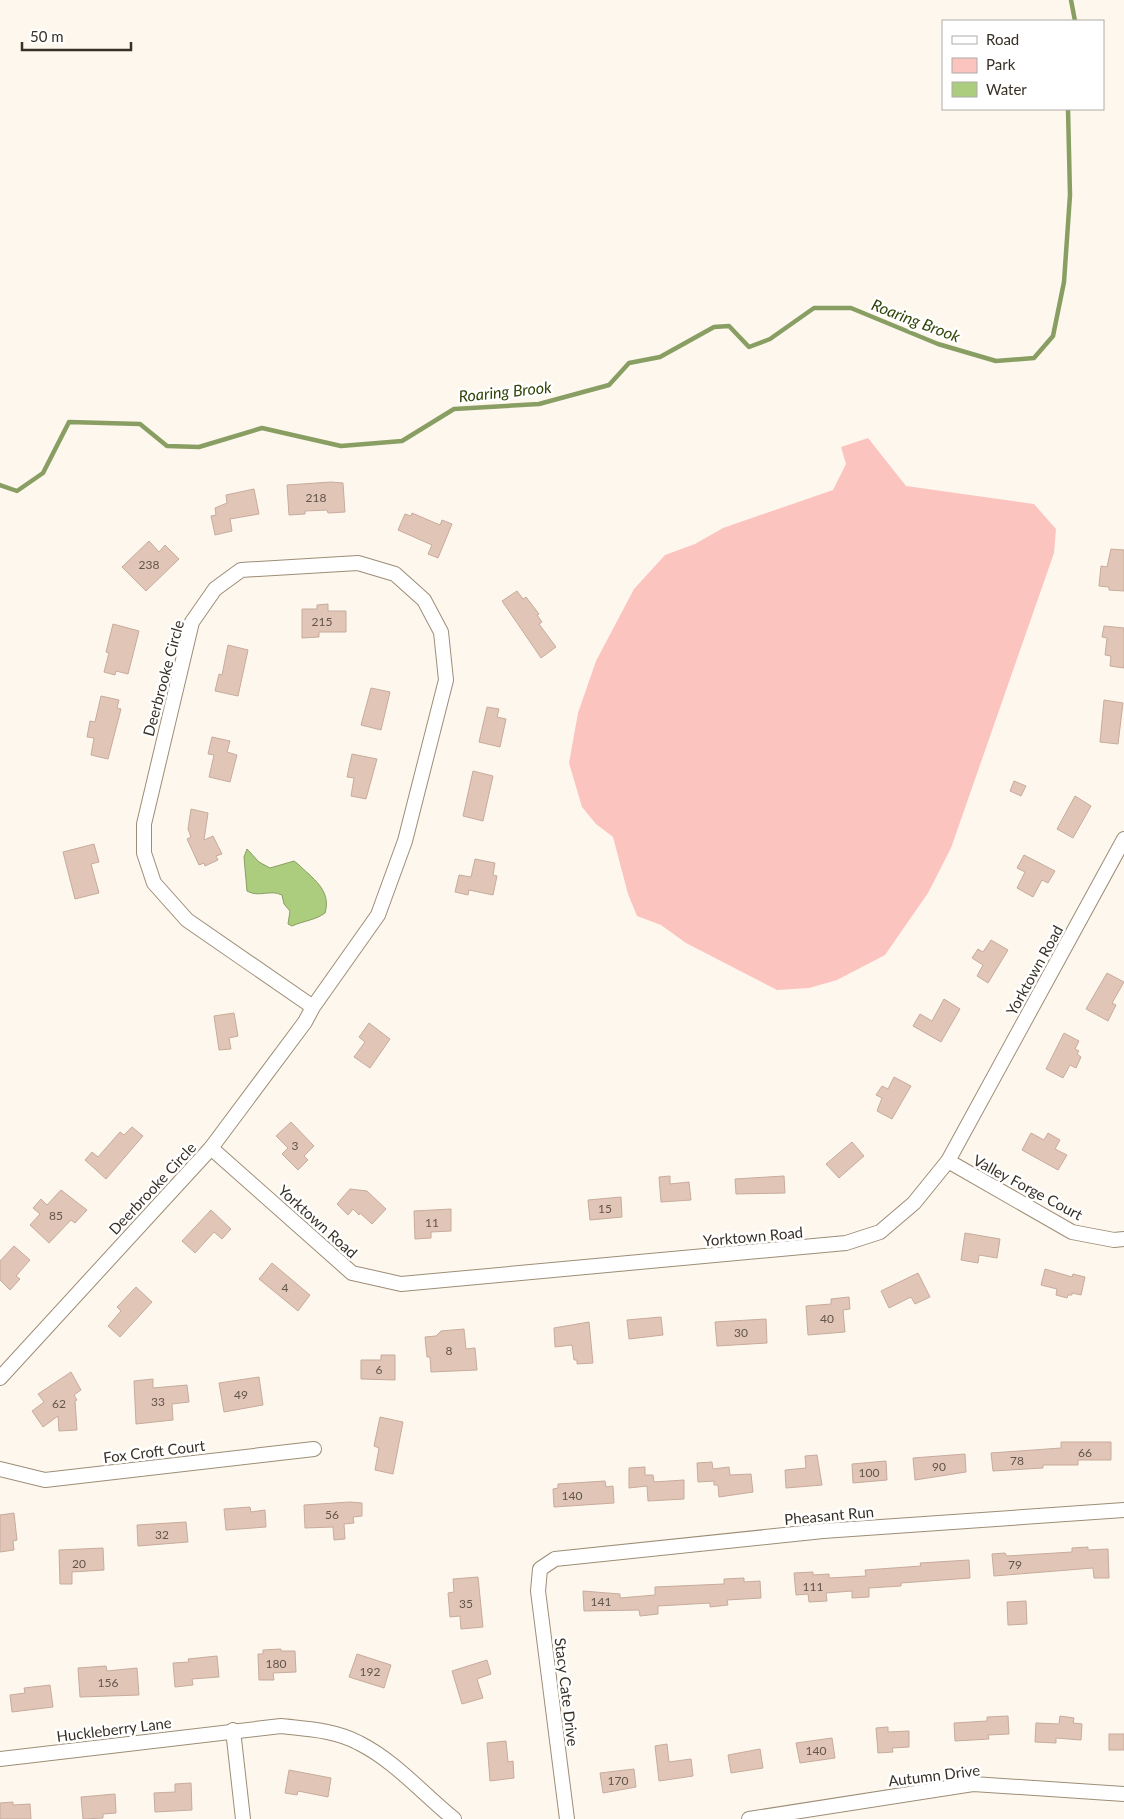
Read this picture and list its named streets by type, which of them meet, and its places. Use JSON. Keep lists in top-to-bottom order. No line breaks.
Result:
{"streets":{"street":["Deerbrooke Circle","Yorktown Road","Valley Forge Court","Fox Croft Court","Pheasant Run","Stacy Cate Drive","Huckleberry Lane","Autumn Drive"]},"crossings":[["Deerbrooke Circle","Yorktown Road"],["Yorktown Road","Valley Forge Court"],["Pheasant Run","Stacy Cate Drive"]],"water":["Roaring Brook"],"house_numbers":["218","238","215","3","15","85","11","4","40","30","8","6","49","33","62","66","78","90","100","140","56","32","20","79","111","141","35","180","192","156","140","170"],"legend":["Road","Park","Water"],"scale_bar":"50 m"}
